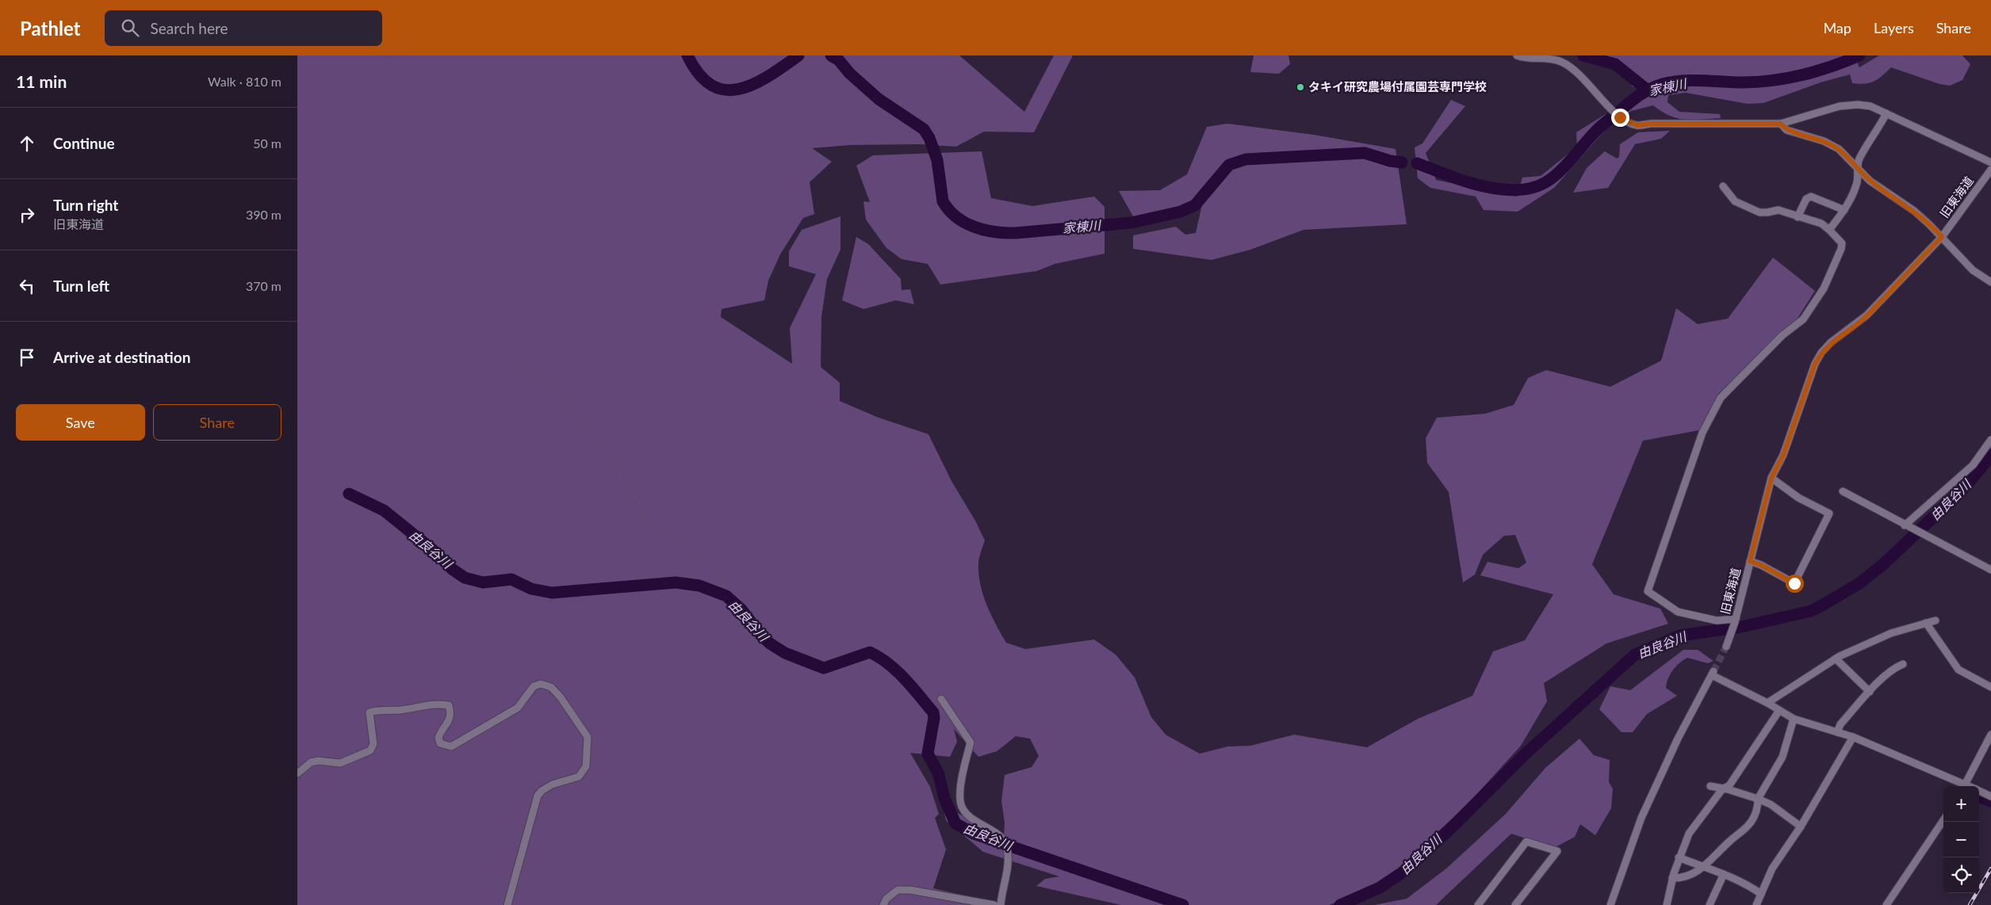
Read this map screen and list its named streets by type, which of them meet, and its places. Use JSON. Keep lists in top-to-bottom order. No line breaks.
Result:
{"streets":{"street":["旧東海道"]},"water":["家棟川","由良谷川"],"places":["タキイ研究農場付属園芸専門学校"],"page":{"header":"Pathlet","search":"Search here","nav":["Map","Layers","Share"],"heading":["11 min","Walk · 810 m"],"list":[["Continue","50 m"],["Turn right","旧東海道","390 m"],["Turn left","370 m"],"Arrive at destination"],"buttons":["Save","Share"],"map_buttons":["+","−"]}}
